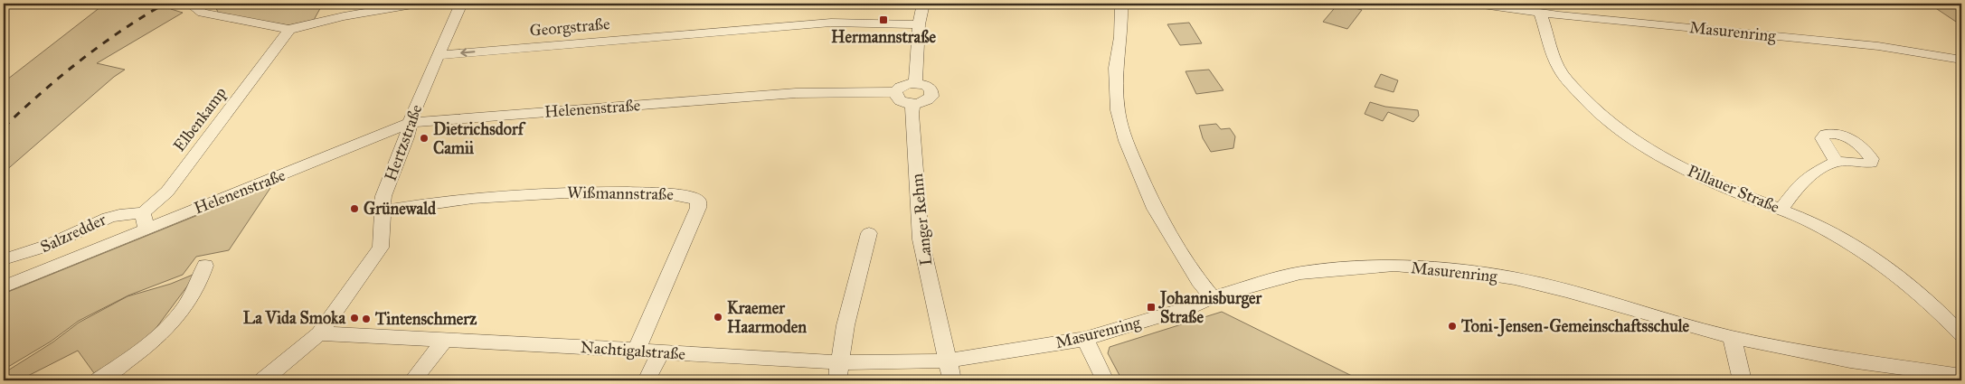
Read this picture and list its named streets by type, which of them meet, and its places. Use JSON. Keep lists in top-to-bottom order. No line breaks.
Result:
{"streets":{"street":["Georgstraße","Masurenring","Helenenstraße","Elbenkamp","Hertzstraße","Pillauer Straße","Wißmannstraße","Langer Rehm","Salzredder","Nachtigalstraße"]},"crossings":[["Georgstraße","Hertzstraße"],["Masurenring","Pillauer Straße"],["Masurenring","Langer Rehm"],["Masurenring","Nachtigalstraße"],["Helenenstraße","Elbenkamp"],["Helenenstraße","Hertzstraße"],["Helenenstraße","Salzredder"],["Elbenkamp","Salzredder"],["Hertzstraße","Wißmannstraße"],["Hertzstraße","Nachtigalstraße"],["Wißmannstraße","Nachtigalstraße"],["Langer Rehm","Nachtigalstraße"]],"one_way":["Georgstraße"],"places":{"transit":["Hermannstraße","Johannisburger Straße"],"other":["Dietrichsdorf Camii","Grünewald","Kraemer Haarmoden","La Vida Smoka","Tintenschmerz","Toni-Jensen-Gemeinschaftsschule"]}}
